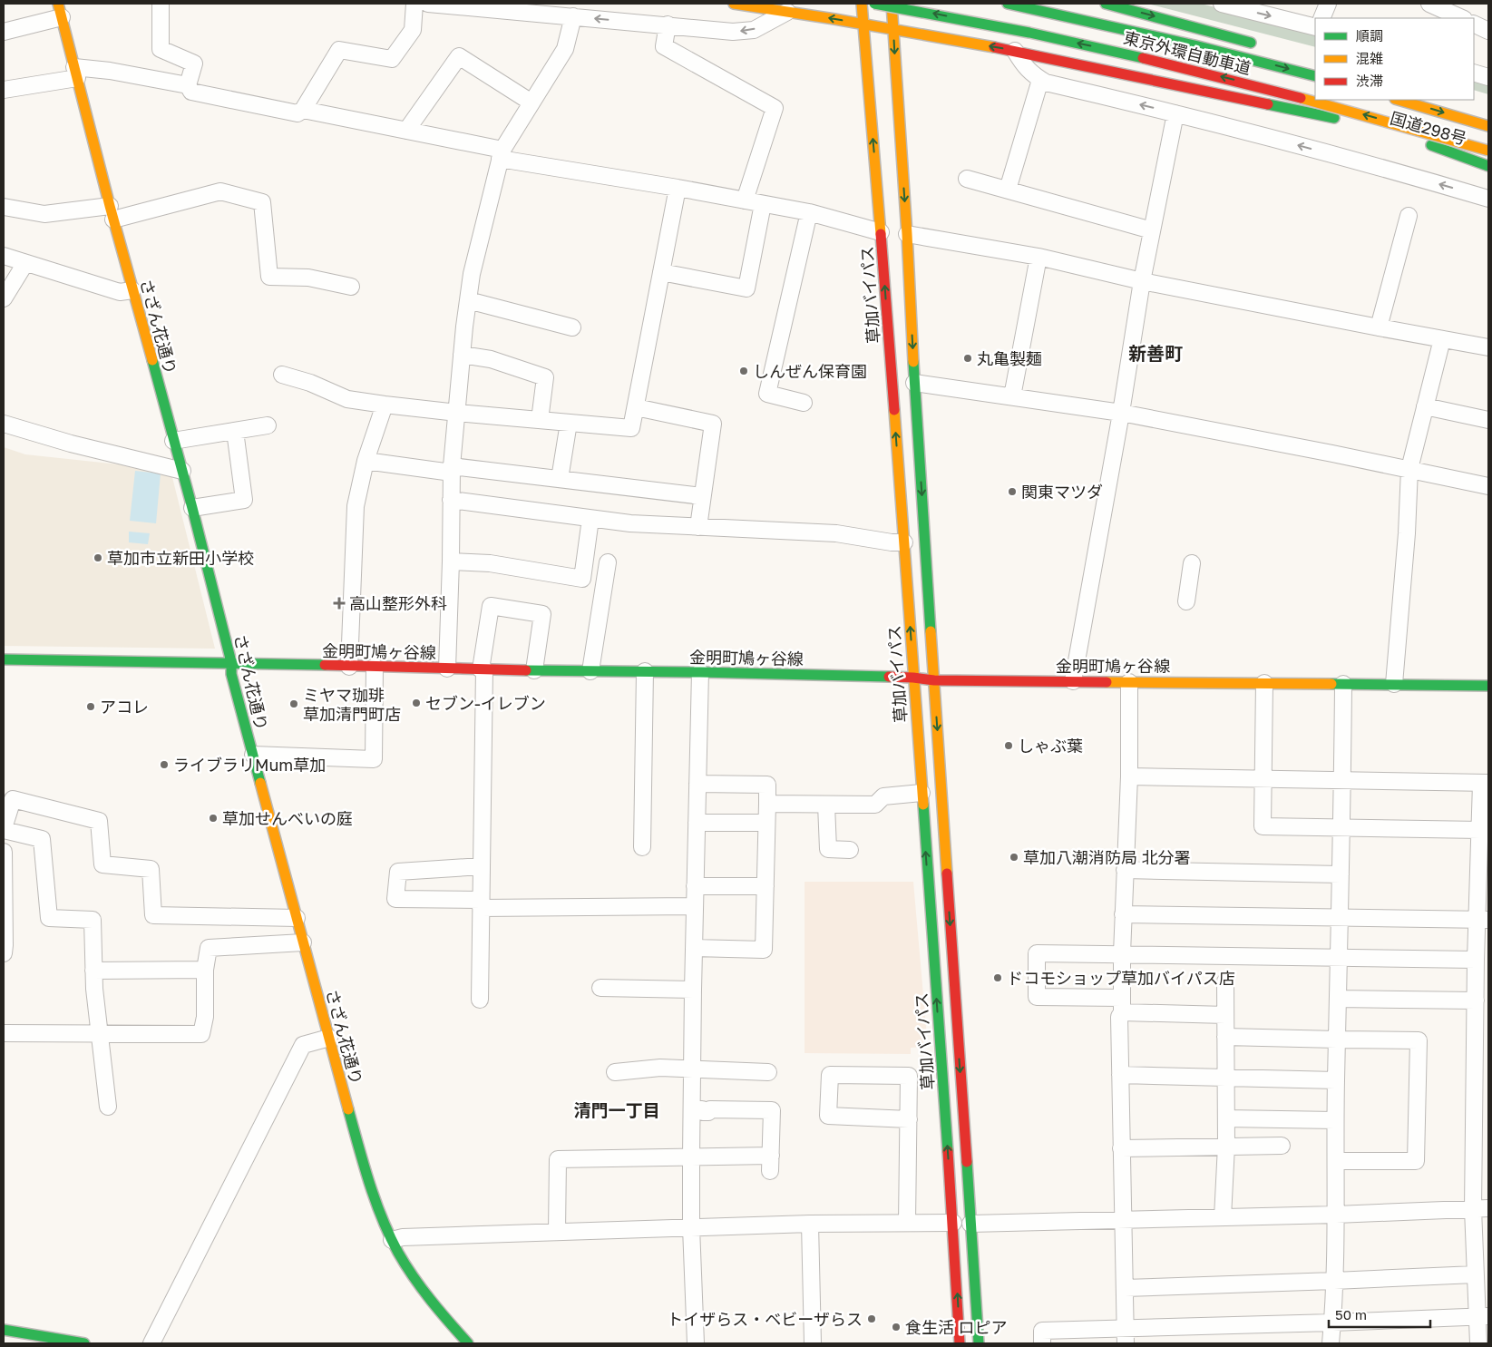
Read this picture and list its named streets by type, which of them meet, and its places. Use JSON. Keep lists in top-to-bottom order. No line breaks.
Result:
{"streets":{"main road":["東京外環自動車道","国道298号","草加バイパス","さざん花通り","金明町鳩ヶ谷線"]},"crossings":[["草加バイパス","金明町鳩ヶ谷線"],["さざん花通り","金明町鳩ヶ谷線"]],"districts":["新善町","清門一丁目"],"places":{"other":["丸亀製麺","しんぜん保育園","関東マツダ","草加市立新田小学校","セブン-イレブン","ミヤマ珈琲 草加清門町店","アコレ","しゃぶ葉","ライブラリMum草加","草加せんべいの庭","草加八潮消防局 北分署","ドコモショップ草加バイパス店","トイザらス・ベビーザらス","食生活 ロピア"],"health":["高山整形外科"]},"legend":["順調","混雑","渋滞"],"scale_bar":"50 m"}
